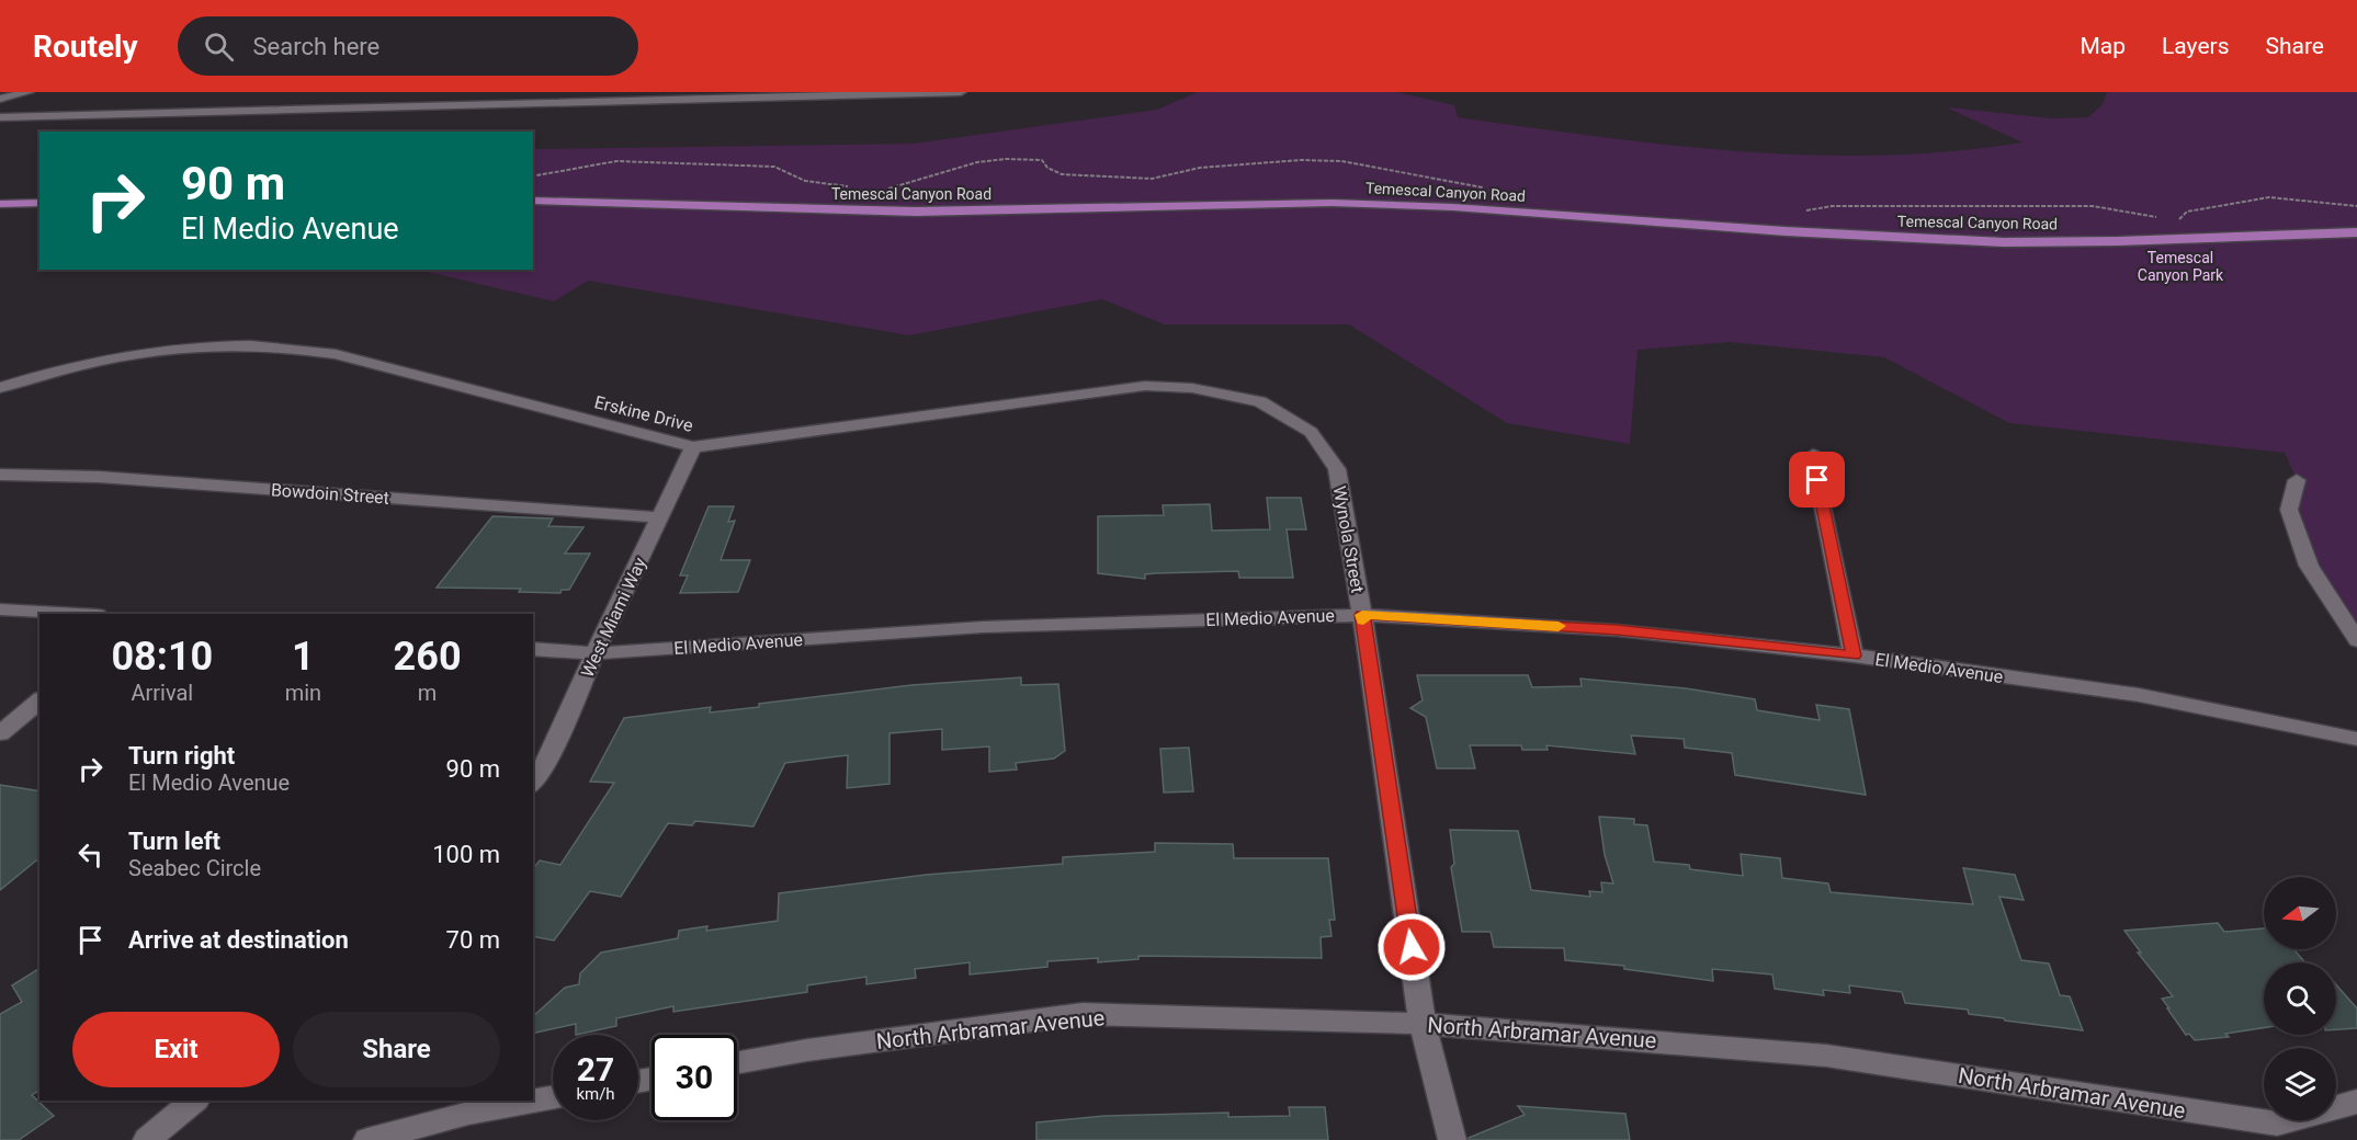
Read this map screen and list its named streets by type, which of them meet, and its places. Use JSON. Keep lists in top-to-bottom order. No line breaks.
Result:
{"streets":{"main road":["Temescal Canyon Road"],"street":["Erskine Drive","Bowdoin Street","Wynola Street","West Miami Way","El Medio Avenue","North Arbramar Avenue"]},"crossings":[["Erskine Drive","Wynola Street"],["Erskine Drive","West Miami Way"],["Bowdoin Street","West Miami Way"],["Wynola Street","El Medio Avenue"],["Wynola Street","North Arbramar Avenue"],["West Miami Way","El Medio Avenue"]],"parks":["Temescal Canyon Park"],"north":"left","page":{"header":"Routely","search":"Search here","nav":["Map","Layers","Share"],"turn":["90 m","El Medio Avenue"],"eta":["08:10","Arrival","1","min","260","m"],"list":[{"name":"Turn right","note":"El Medio Avenue","value":"90 m"},{"name":"Turn left","note":"Seabec Circle","value":"100 m"},{"name":"Arrive at destination","value":"70 m"}],"buttons":["Exit","Share"],"speed":"27 km/h","limit":"30"}}
